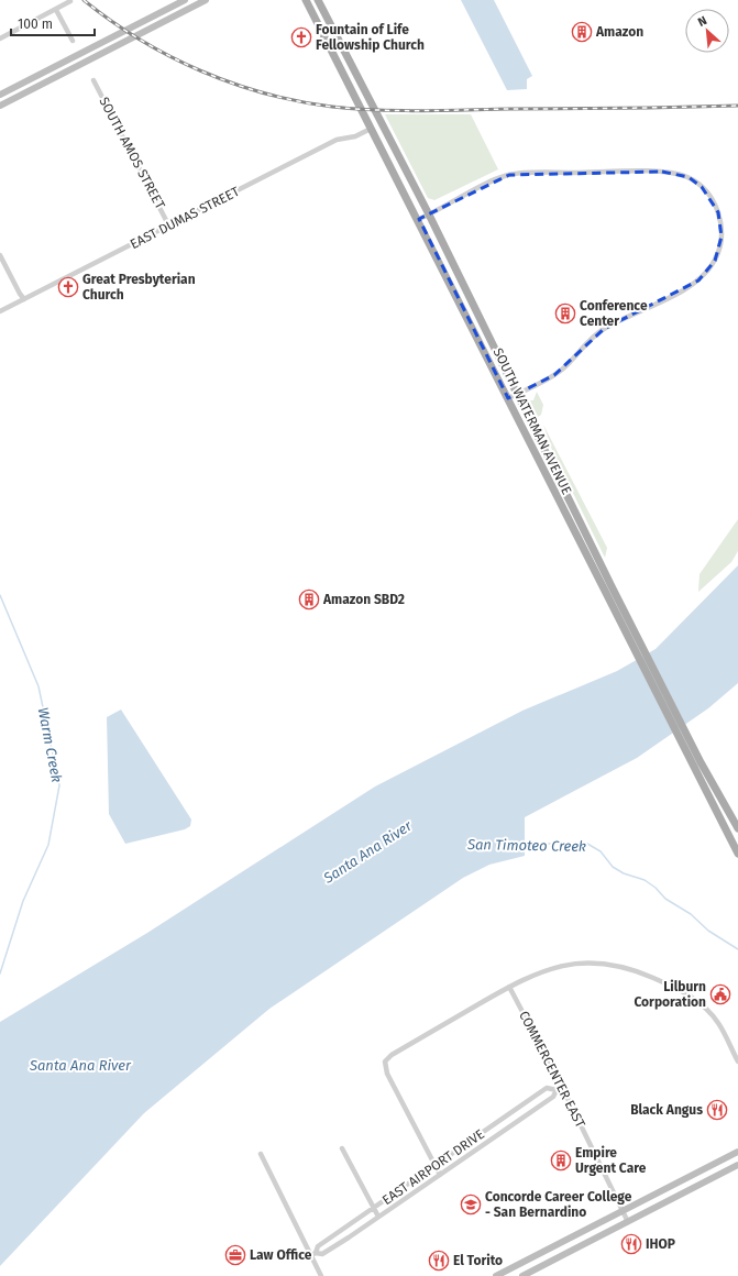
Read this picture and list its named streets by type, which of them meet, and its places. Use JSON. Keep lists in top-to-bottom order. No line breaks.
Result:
{"streets":{"main road":["SOUTH WATERMAN AVENUE"],"street":["SOUTH AMOS STREET","EAST DUMAS STREET","COMMERCENTER EAST","EAST AIRPORT DRIVE"]},"crossings":[["SOUTH AMOS STREET","EAST DUMAS STREET"],["EAST DUMAS STREET","SOUTH WATERMAN AVENUE"],["COMMERCENTER EAST","EAST AIRPORT DRIVE"]],"water":["Warm Creek","San Timoteo Creek","Santa Ana River"],"places":{"building":["Amazon","Conference Center","Amazon SBD2","Empire Urgent Care"],"church":["Fountain of Life Fellowship Church","Great Presbyterian Church"],"public building":["Lilburn Corporation"],"restaurant":["Black Angus","IHOP","El Torito"],"school or university":["Concorde Career College - San Bernardino"],"office":["Law Office"]},"scale_bar":"100 m","north":"top left"}
